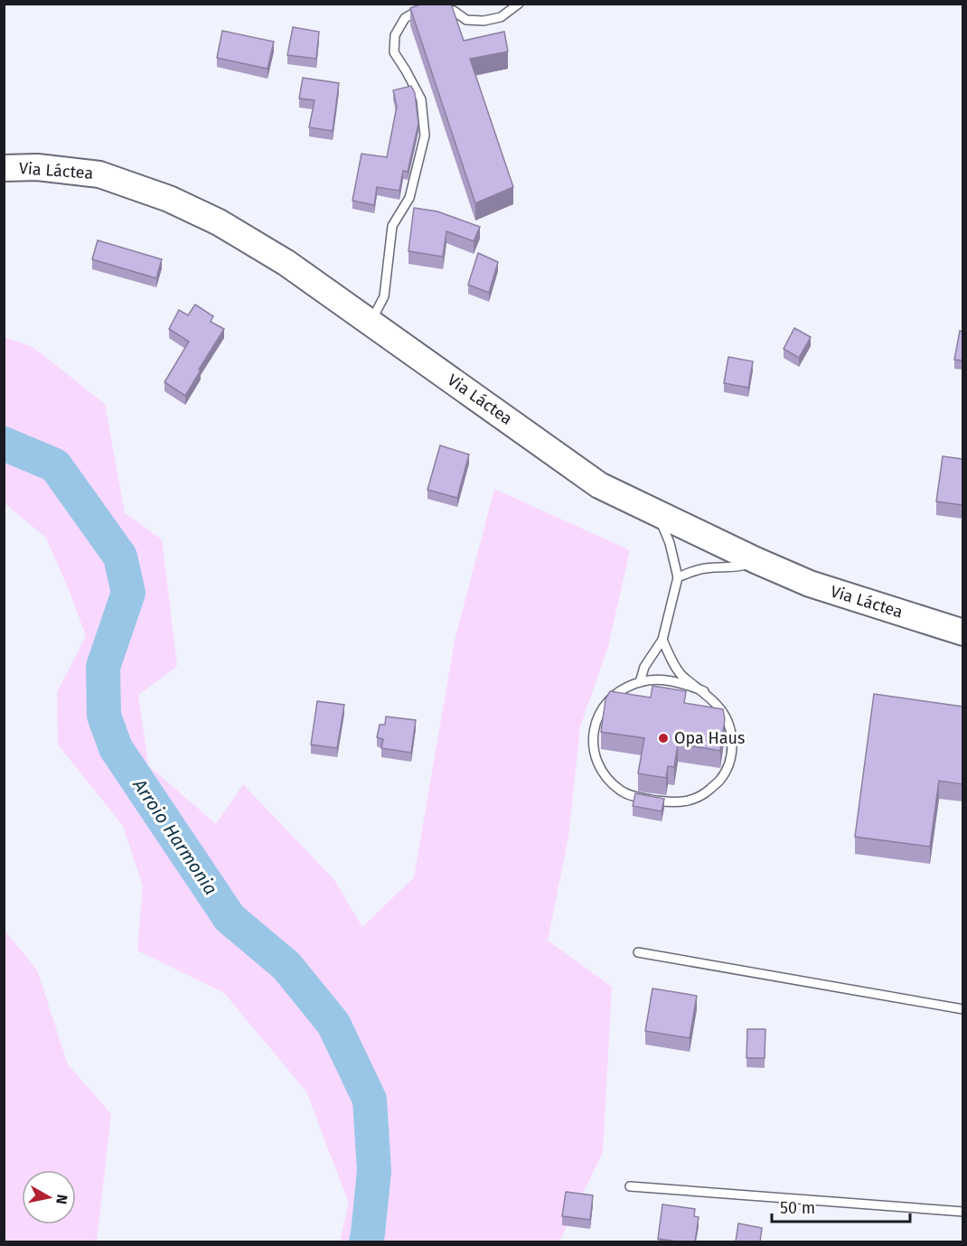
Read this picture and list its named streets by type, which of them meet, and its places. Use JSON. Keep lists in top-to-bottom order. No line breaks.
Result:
{"streets":{"main road":["Via Láctea"]},"water":["Arroio Harmonia"],"places":["Opa Haus"],"scale_bar":"50 m","north":"right"}
